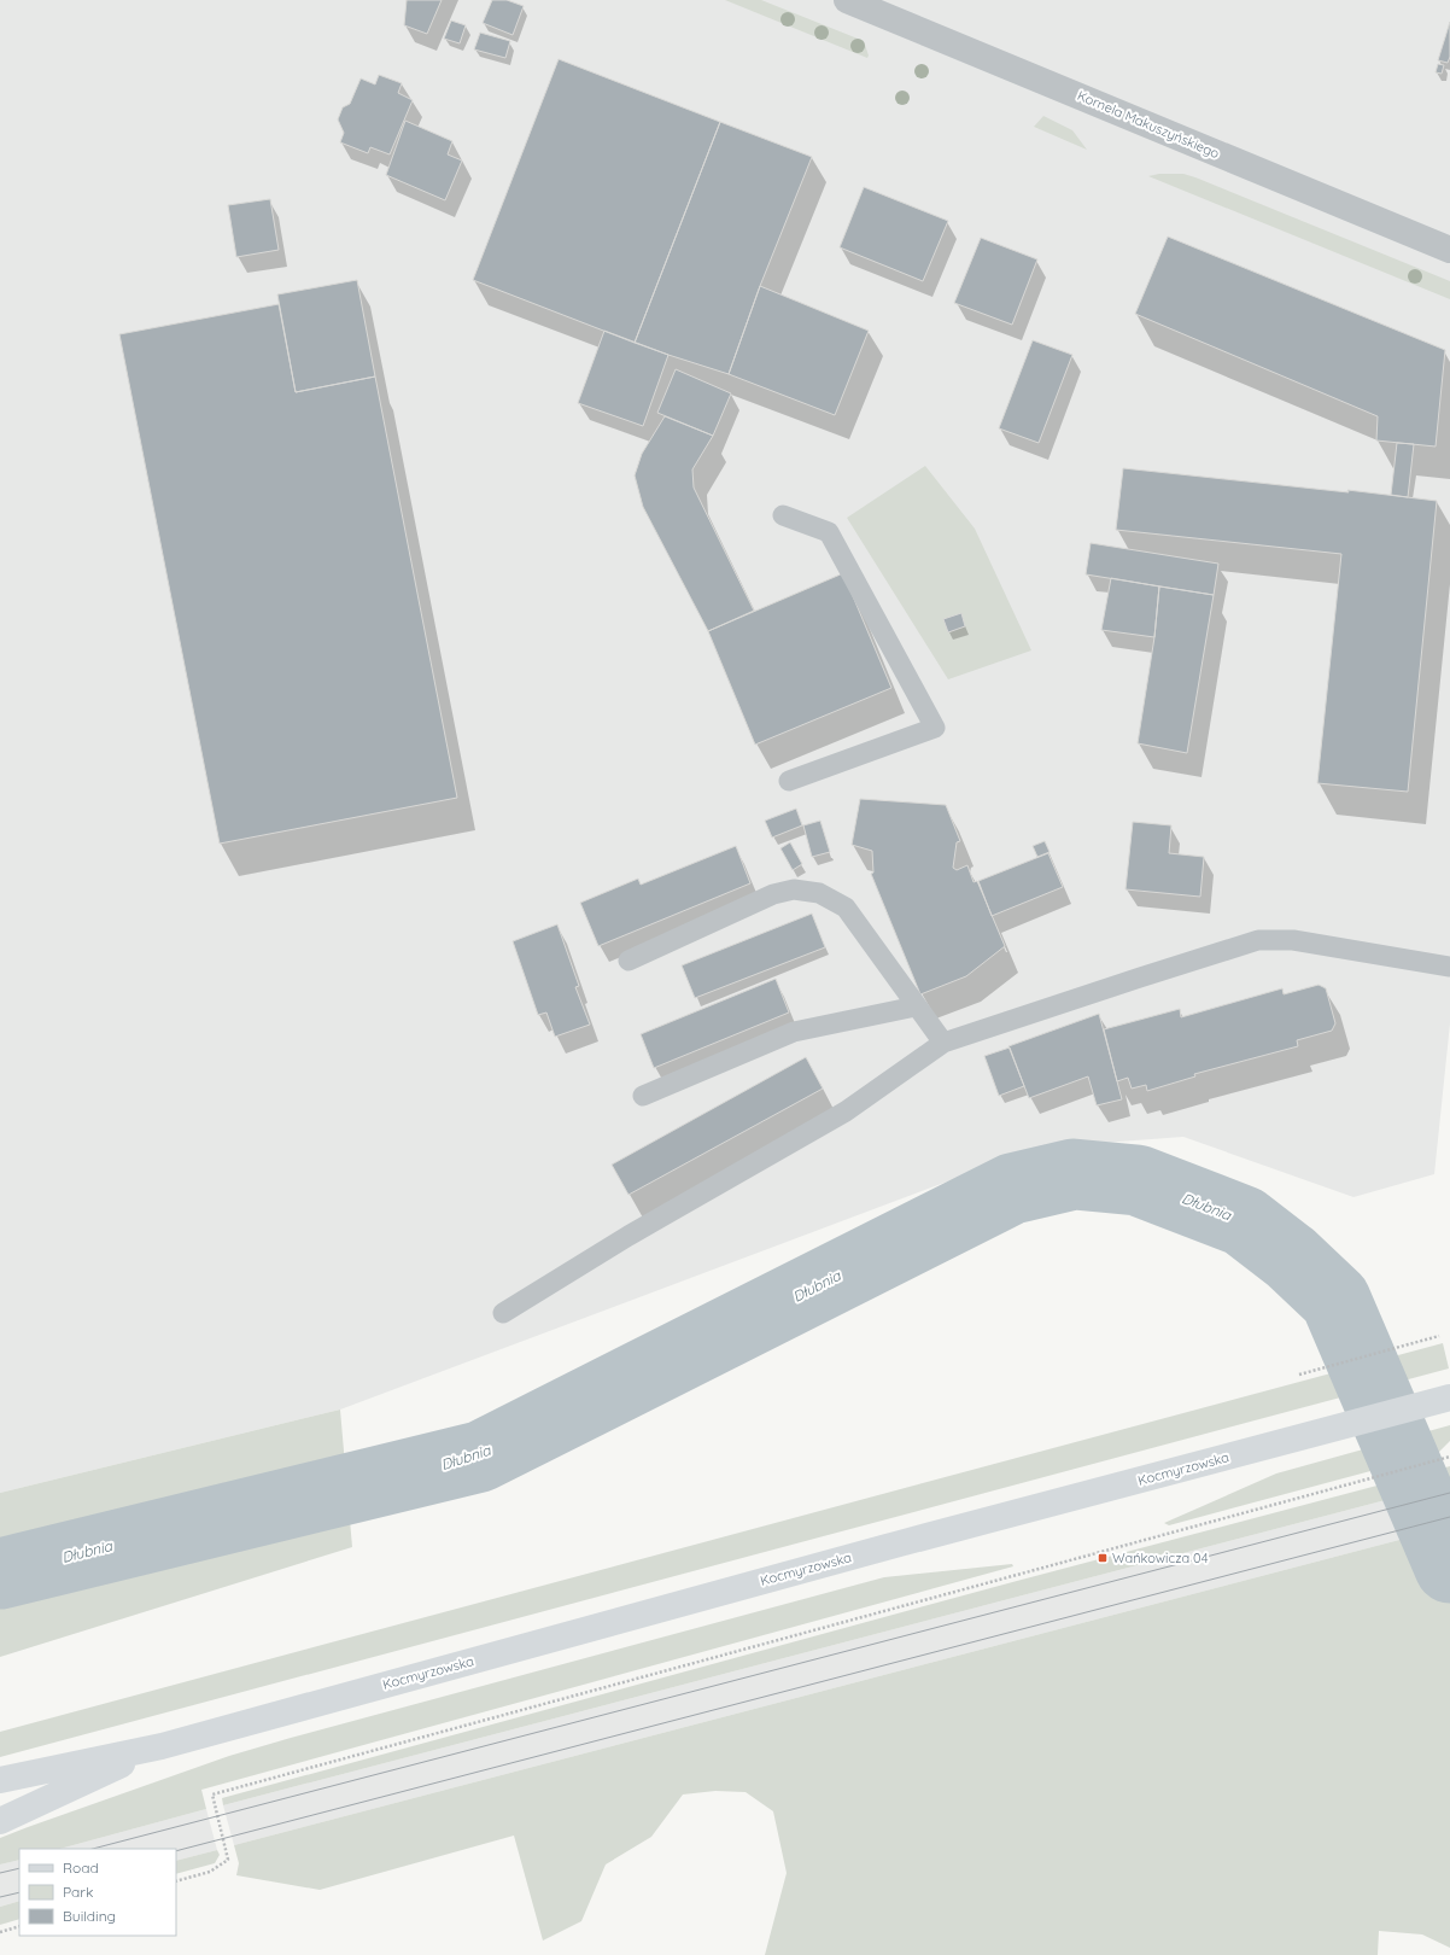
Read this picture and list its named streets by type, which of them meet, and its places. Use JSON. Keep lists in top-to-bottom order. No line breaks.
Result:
{"streets":{"main road":["Kocmyrzowska"],"street":["Kornela Makuszyńskiego"]},"water":["Dłubnia"],"places":{"transit":["Wańkowicza 04"]},"legend":["Road","Park","Building"]}
